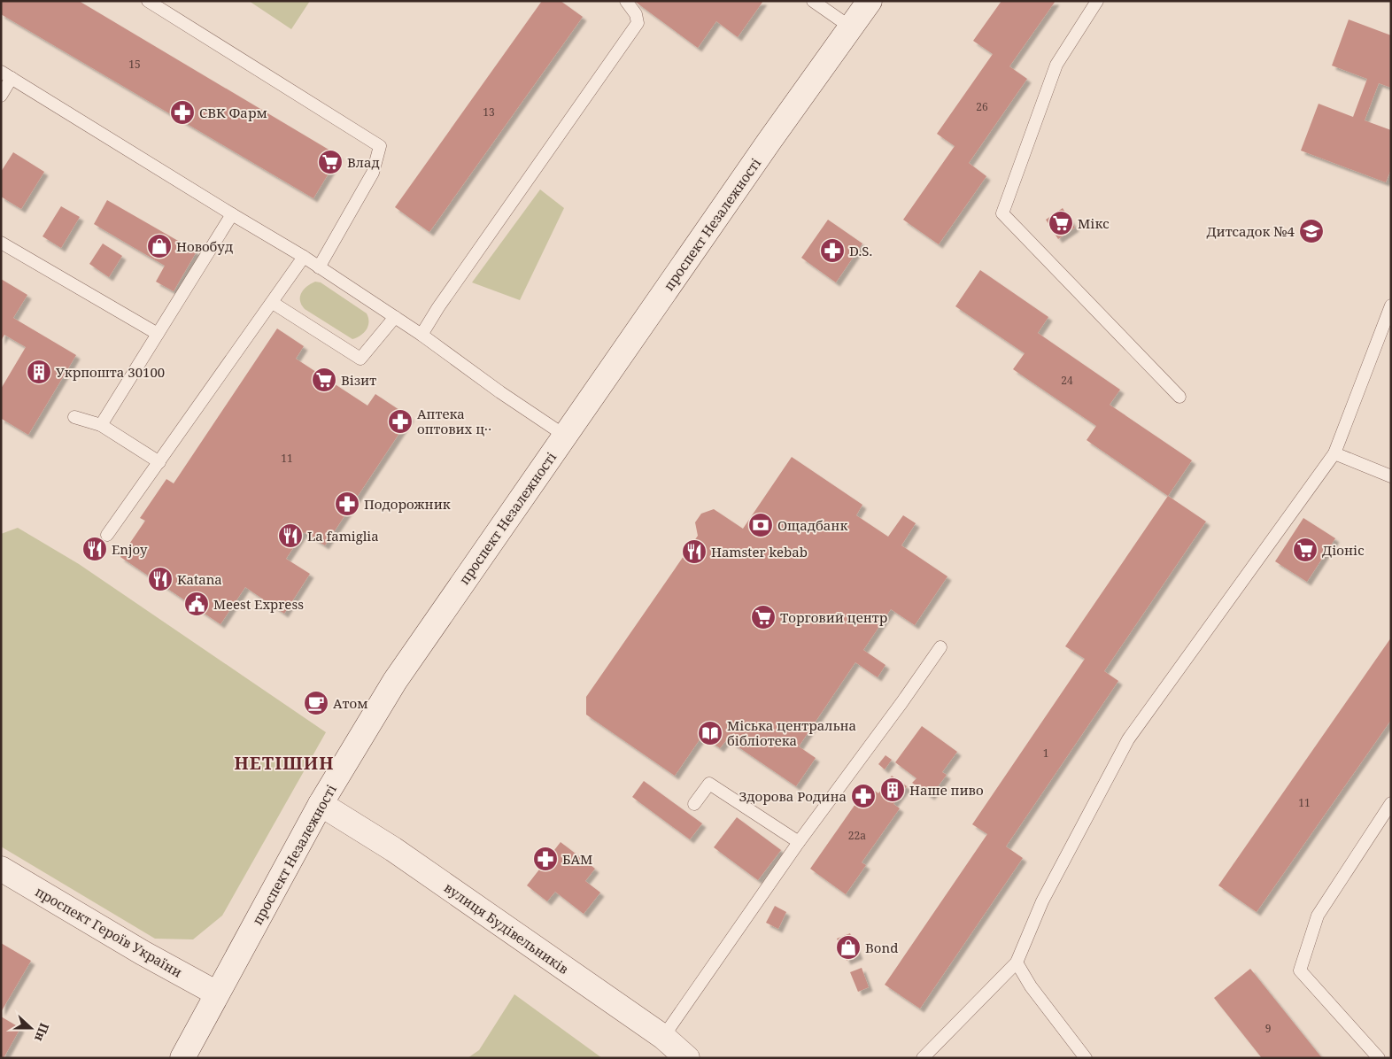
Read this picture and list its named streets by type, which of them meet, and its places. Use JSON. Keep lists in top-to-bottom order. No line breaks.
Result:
{"streets":{"main road":["проспект Незалежності","вулиця Будівельників","проспект Героїв України"]},"crossings":[["проспект Незалежності","вулиця Будівельників"],["проспект Незалежності","проспект Героїв України"]],"districts":["НЕТІШИН"],"places":{"pharmacy":["СВК Фарм","D.S.","Аптека оптових ц‥","Подорожник","Здорова Родина","БАМ"],"supermarket":["Влад","Мікс","Візит","Діоніс","Торговий центр"],"school or university":["Дитсадок №4"],"shop":["Новобуд","Bond"],"building":["Укрпошта 30100","Наше пиво"],"bank":["Ощадбанк"],"restaurant":["La famiglia","Enjoy","Hamster kebab","Katana"],"public building":["Meest Express"],"cafe":["Атом"],"library":["Міська центральна бібліотека"]},"house_numbers":["15","26","13","24","11","1","11","22а","9"],"north":"right"}
